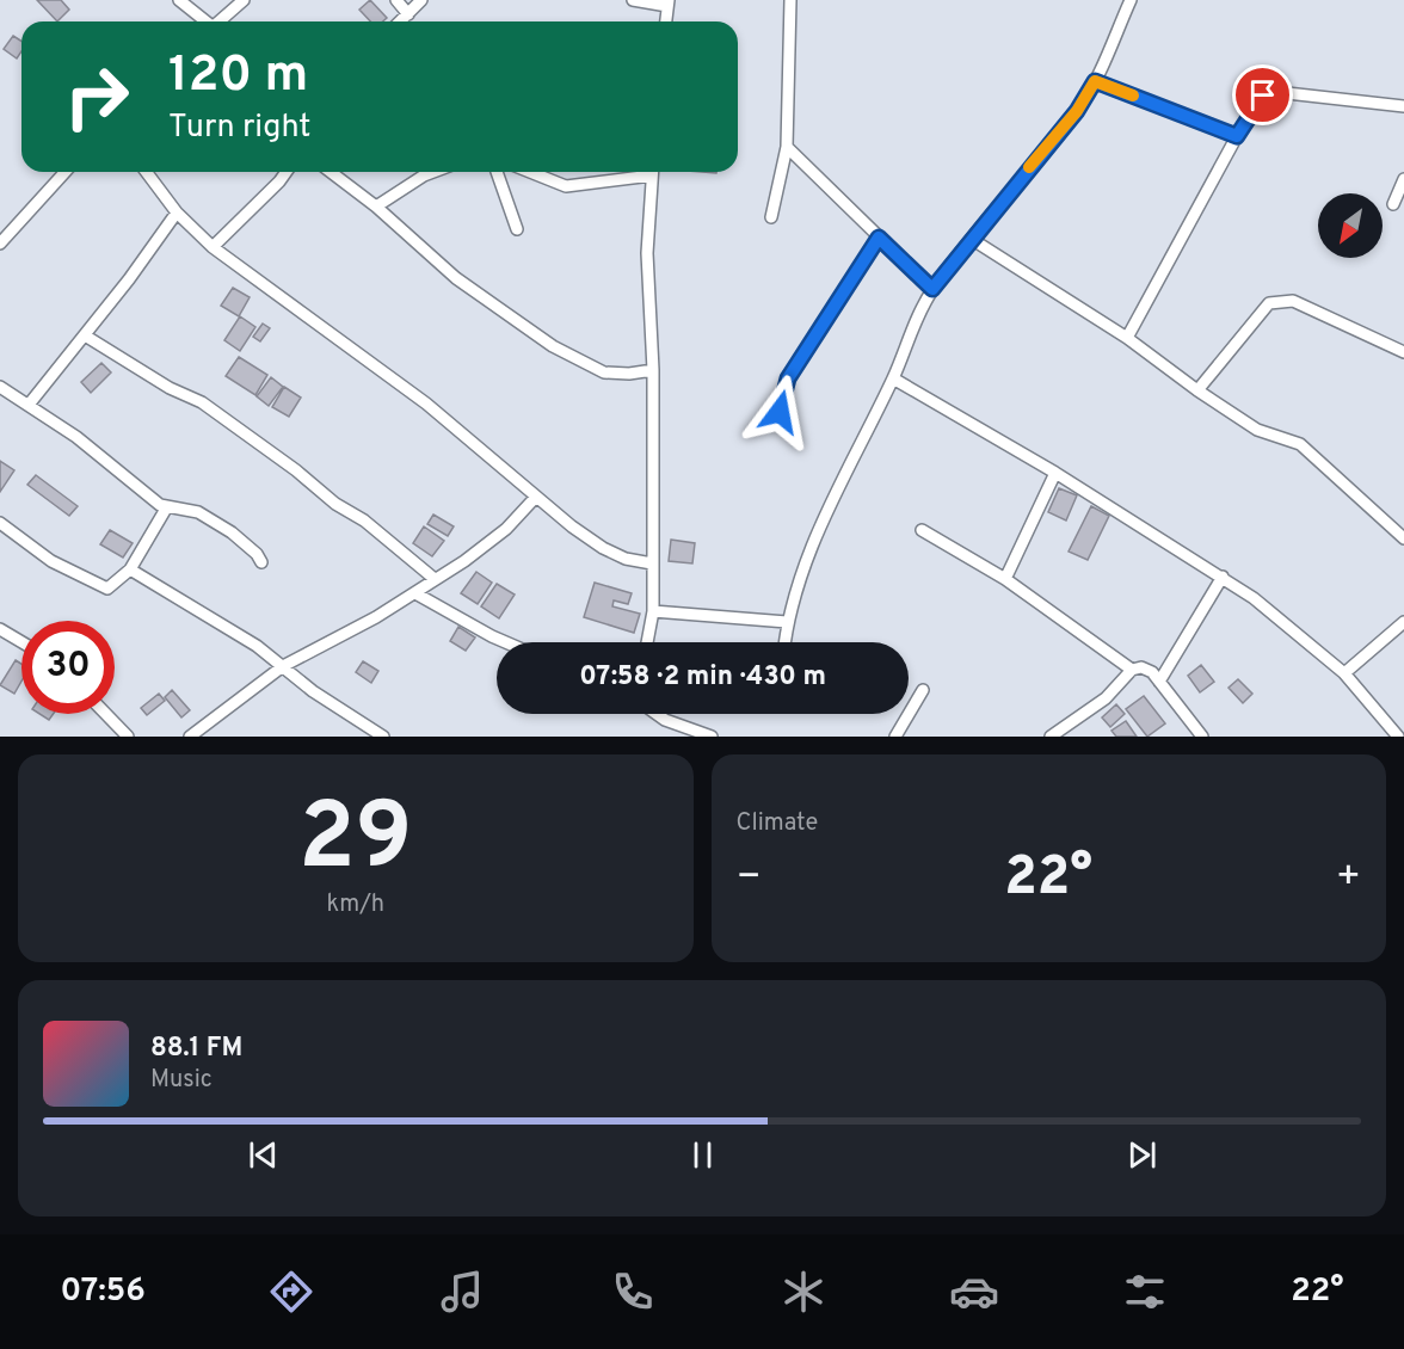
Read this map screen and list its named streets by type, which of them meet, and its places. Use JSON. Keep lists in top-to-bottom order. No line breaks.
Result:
{"north":"bottom left","page":{"turn":["120 m","Turn right"],"limit":"30","trip":"07:58 · 2 min · 430 m","tile":[["29","km/h"],"Climate"],"heat":["−","22°","+"],"song":["88.1 FM","Music"],"tabs":["07:56","22°"]}}
